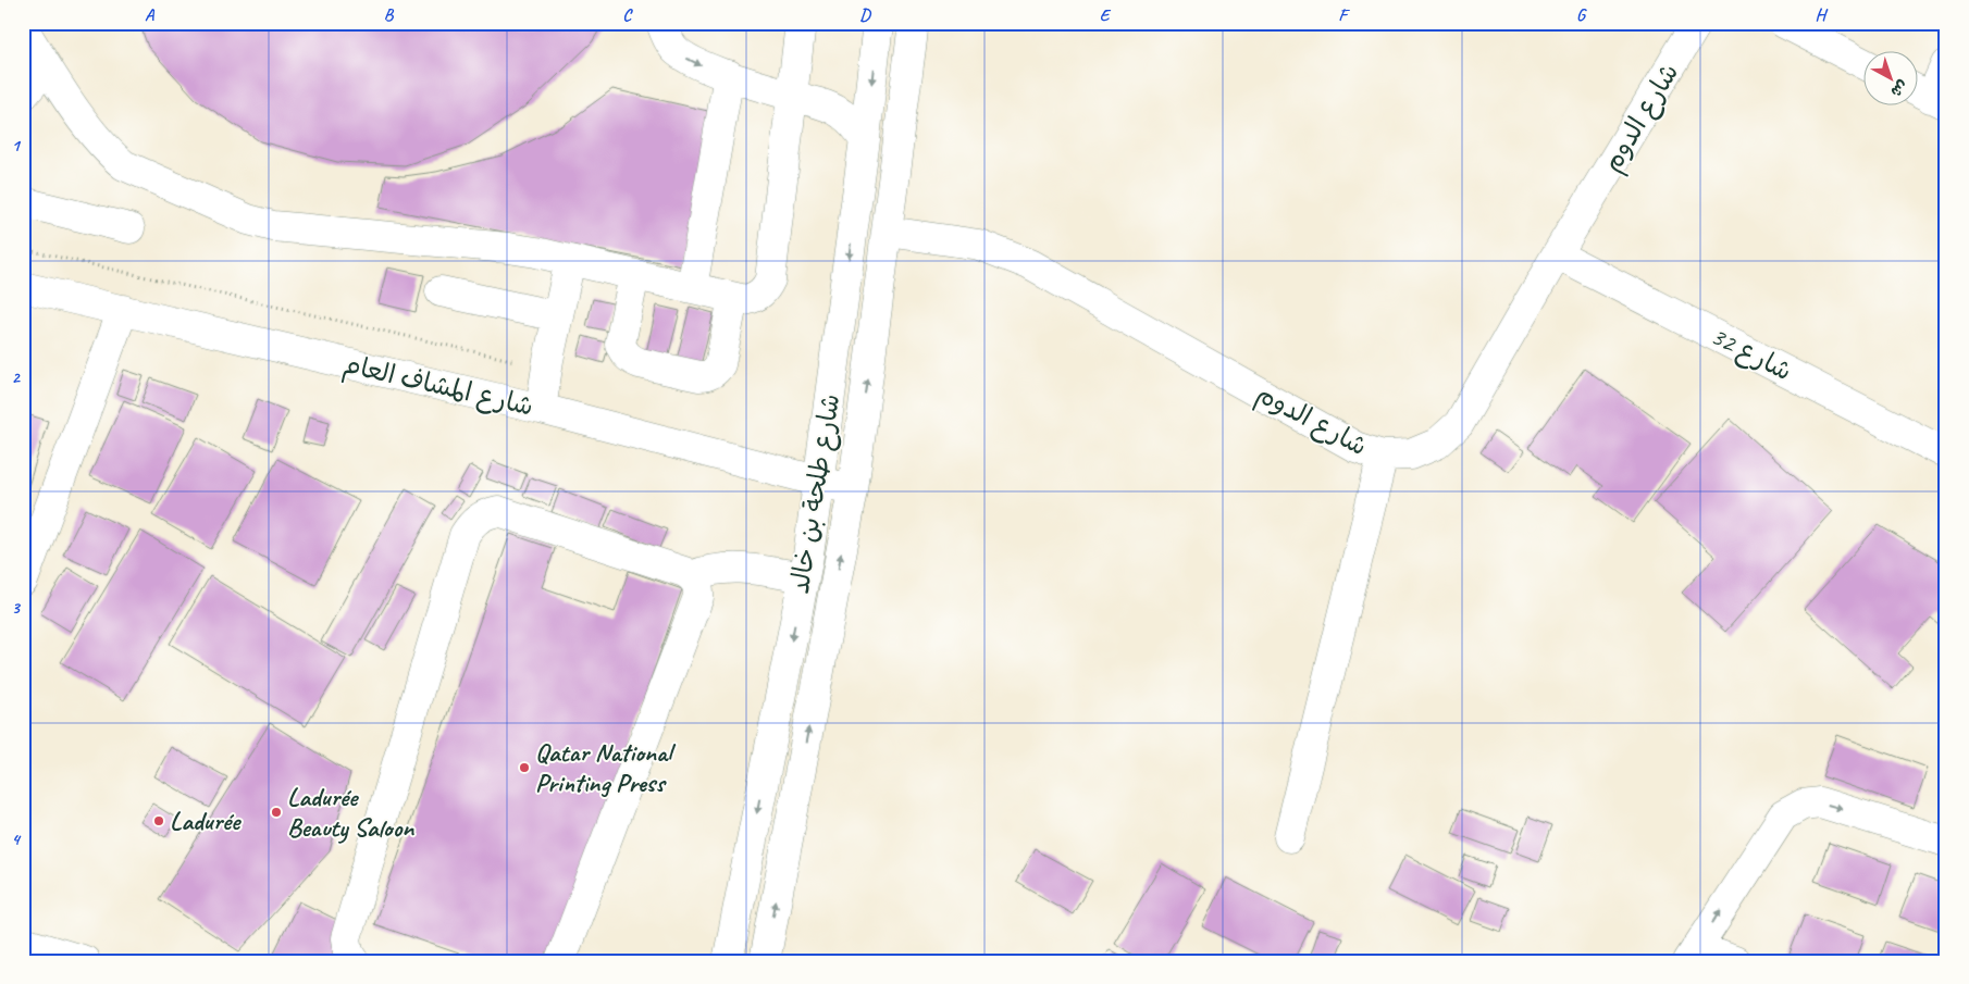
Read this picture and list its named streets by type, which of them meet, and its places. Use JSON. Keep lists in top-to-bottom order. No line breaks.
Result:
{"streets":{"street":["شارع الدوم","شارع 32","شارع المشاف العام","شارع طلحة بن خالد"]},"crossings":[["شارع الدوم","شارع 32"],["شارع الدوم","شارع طلحة بن خالد"],["شارع المشاف العام","شارع طلحة بن خالد"]],"places":["Qatar National Printing Press","Ladurée Beauty Saloon","Ladurée"],"north":"bottom right","grid":{"columns":["A","B","C","D","E","F","G","H"],"rows":["1","2","3","4"]}}
